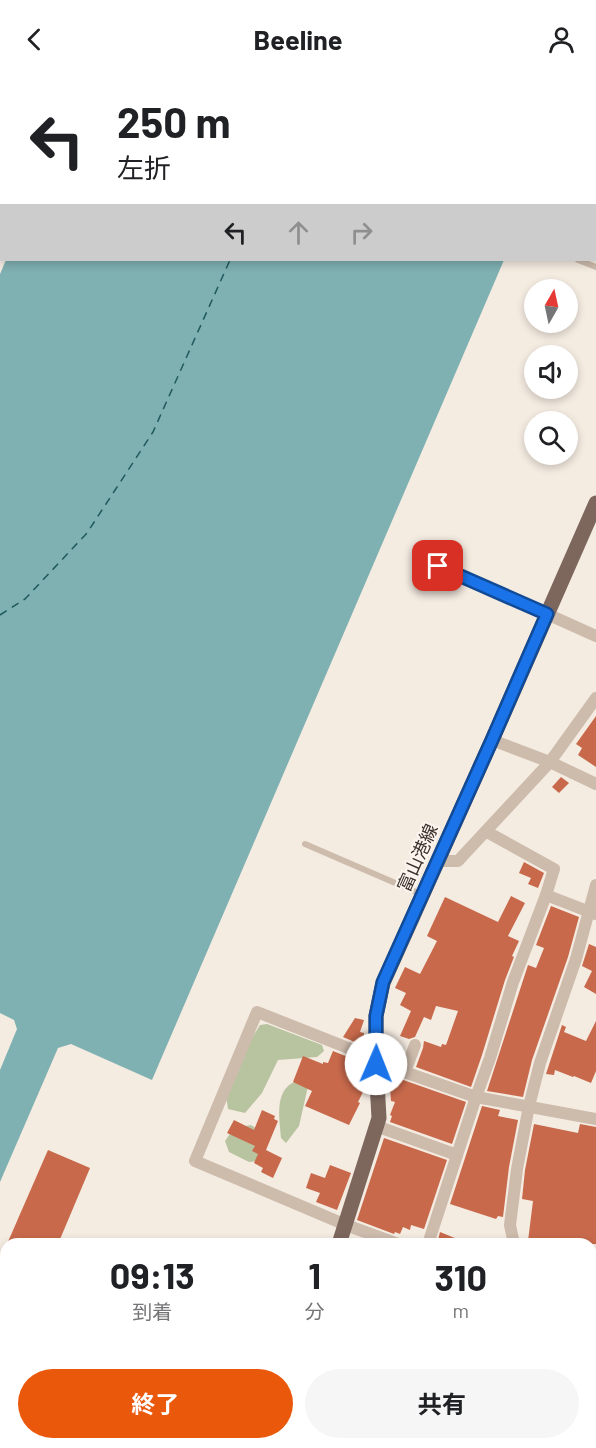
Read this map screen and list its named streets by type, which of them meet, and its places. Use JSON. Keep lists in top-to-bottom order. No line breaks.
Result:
{"streets":{"main road":["富山港線"]},"north":"top","page":{"header":"Beeline","turn":["250 m","左折"],"eta":["09:13","到着","1","分","310","m"],"buttons":["終了","共有"]}}
